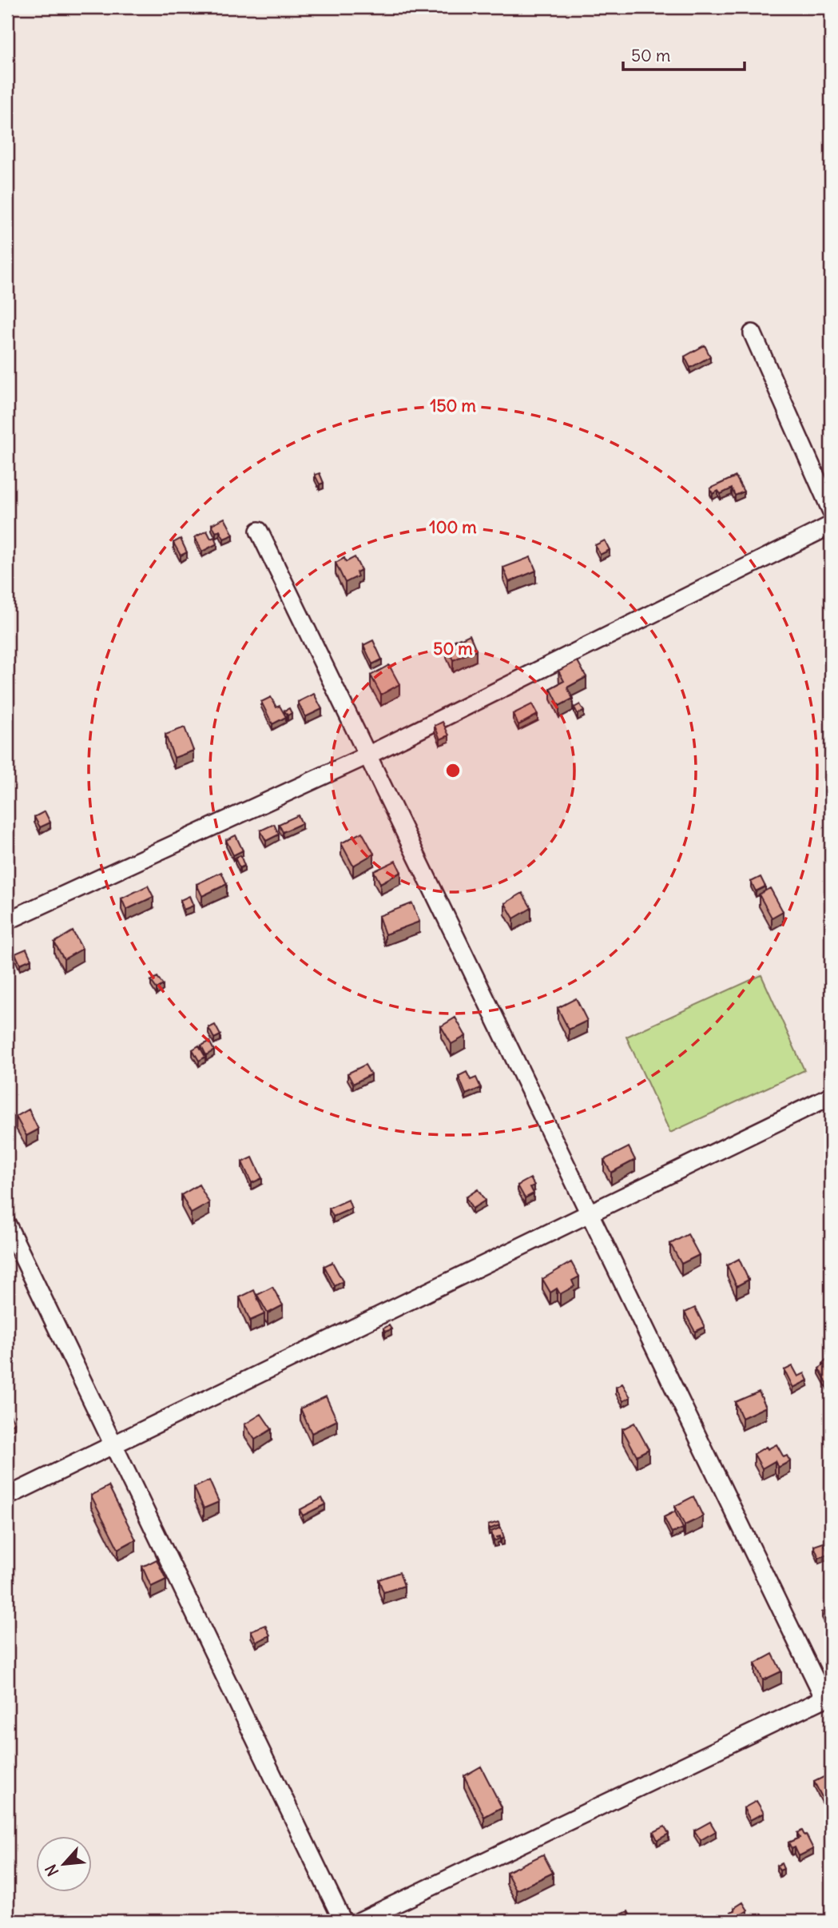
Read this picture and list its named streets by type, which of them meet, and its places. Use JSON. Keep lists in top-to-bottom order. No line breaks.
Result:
{"scale_bar":"50 m","north":"bottom left","rings":["150 m","100 m","50 m"]}
